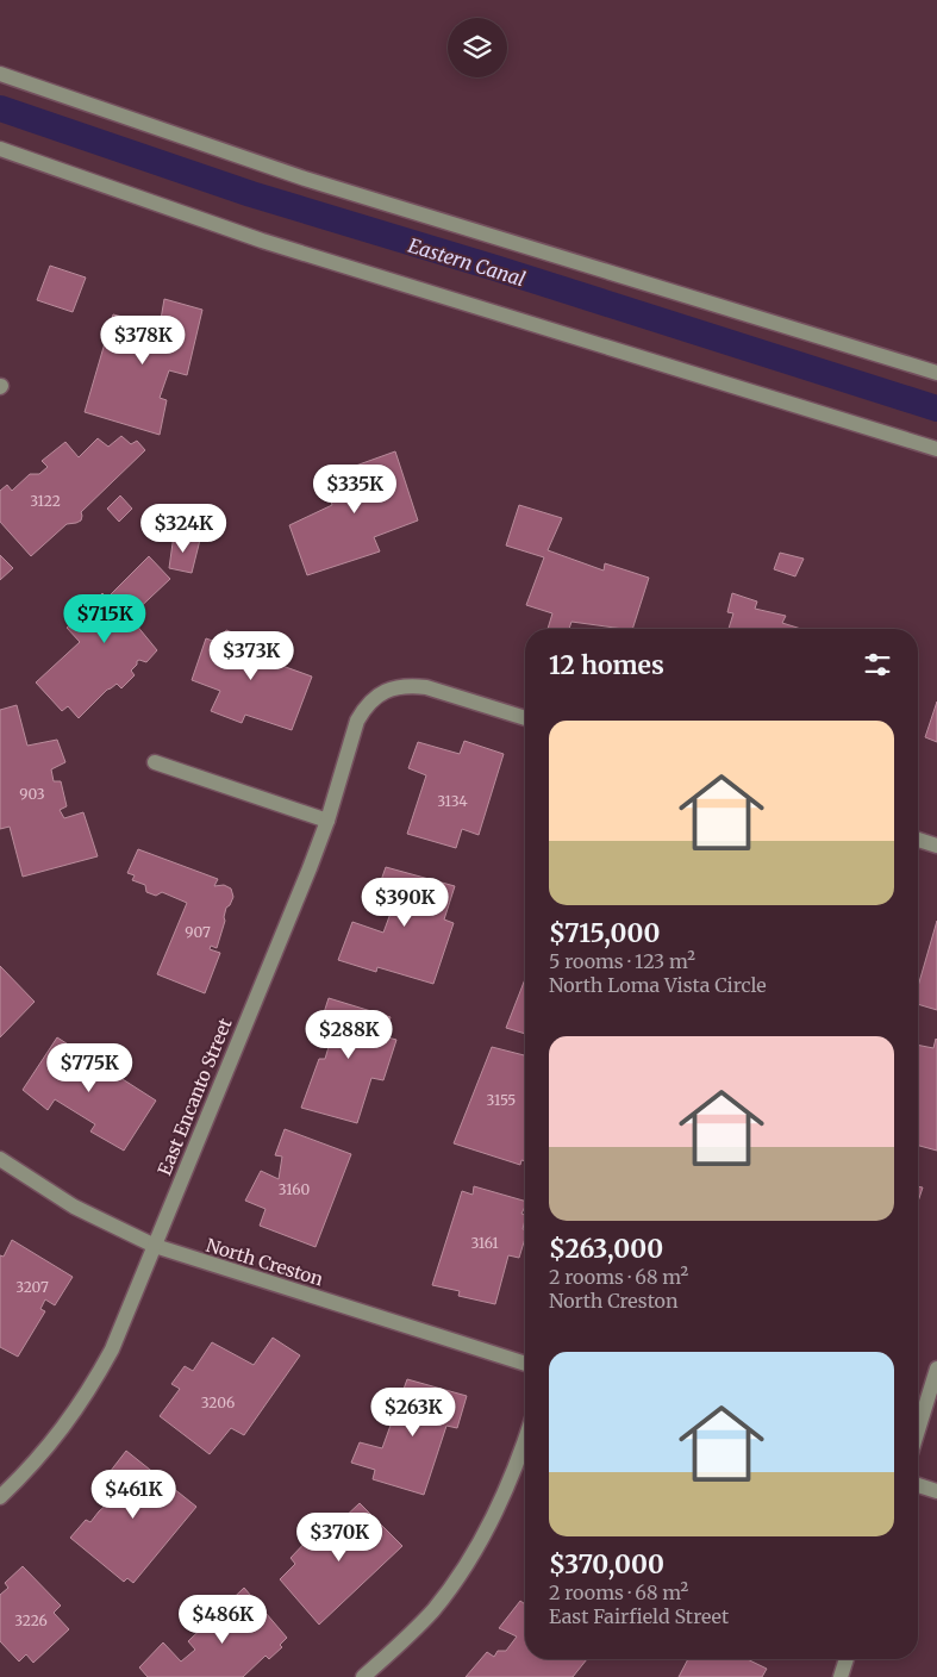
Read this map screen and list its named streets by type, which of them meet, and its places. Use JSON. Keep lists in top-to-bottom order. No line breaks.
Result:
{"streets":{"street":["East Encanto Street","North Creston"]},"crossings":[["East Encanto Street","North Creston"]],"water":["Eastern Canal"],"house_numbers":["3122","903","3134","907","3155","3160","3161","3207","3206","3226"],"page":{"price":["$378K","$335K","$324K","$715K","$373K","$390K","$288K","$775K","$263K","$461K","$370K","$486K"],"heading":"12 homes","list":[{"name":"$715,000","note":"5 rooms · 123 m² · North Loma Vista Circle"},{"name":"$263,000","note":"2 rooms · 68 m² · North Creston"},{"name":"$370,000","note":"2 rooms · 68 m² · East Fairfield Street"}]}}
